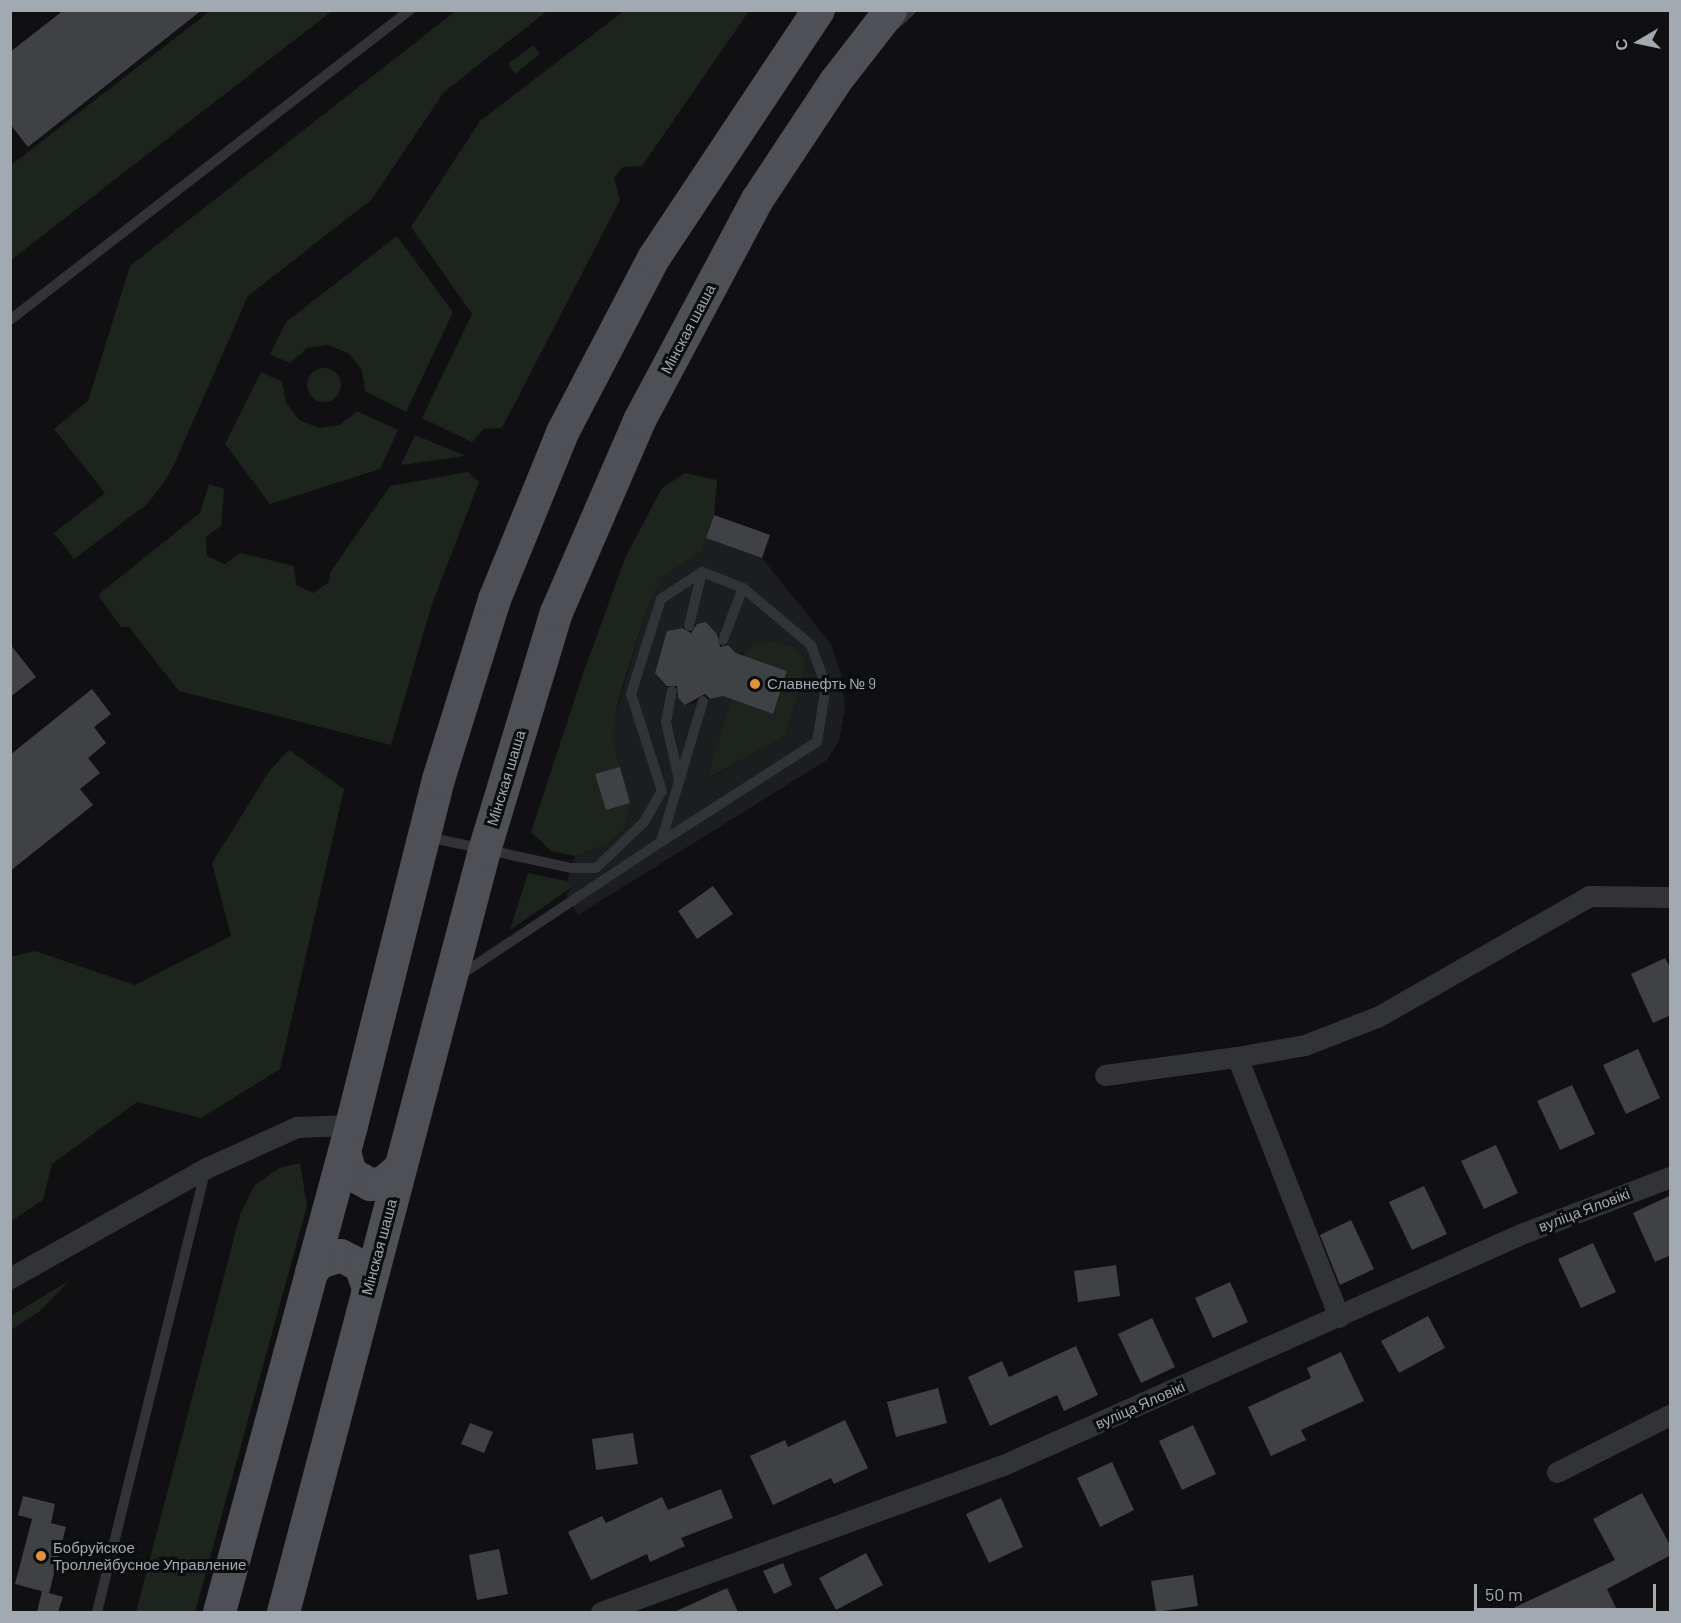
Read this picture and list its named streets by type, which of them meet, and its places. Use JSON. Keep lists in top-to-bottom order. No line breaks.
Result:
{"streets":{"main road":["Мінская шаша"],"street":["вуліца Яловікі"]},"places":["Славнефть № 9","Бобруйское Троллейбусное Управление"],"scale_bar":"50 m","north":"left"}
